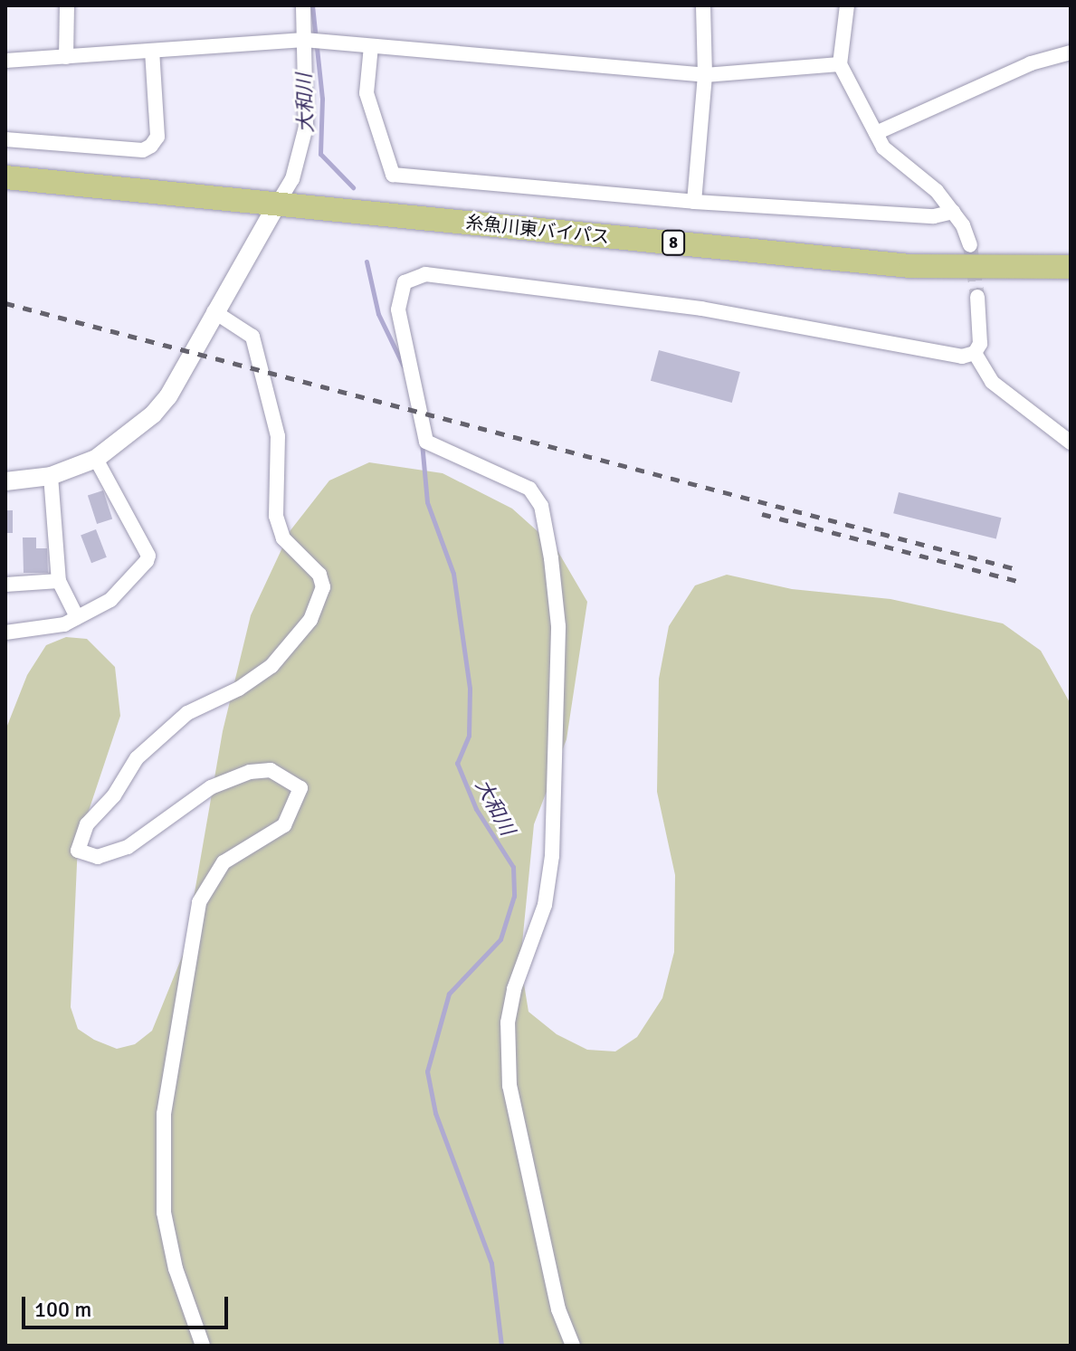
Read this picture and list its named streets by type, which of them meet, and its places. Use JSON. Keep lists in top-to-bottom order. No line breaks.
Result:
{"streets":{"highway":["糸魚川東バイパス","8"]},"water":["大和川"],"scale_bar":"100 m"}
